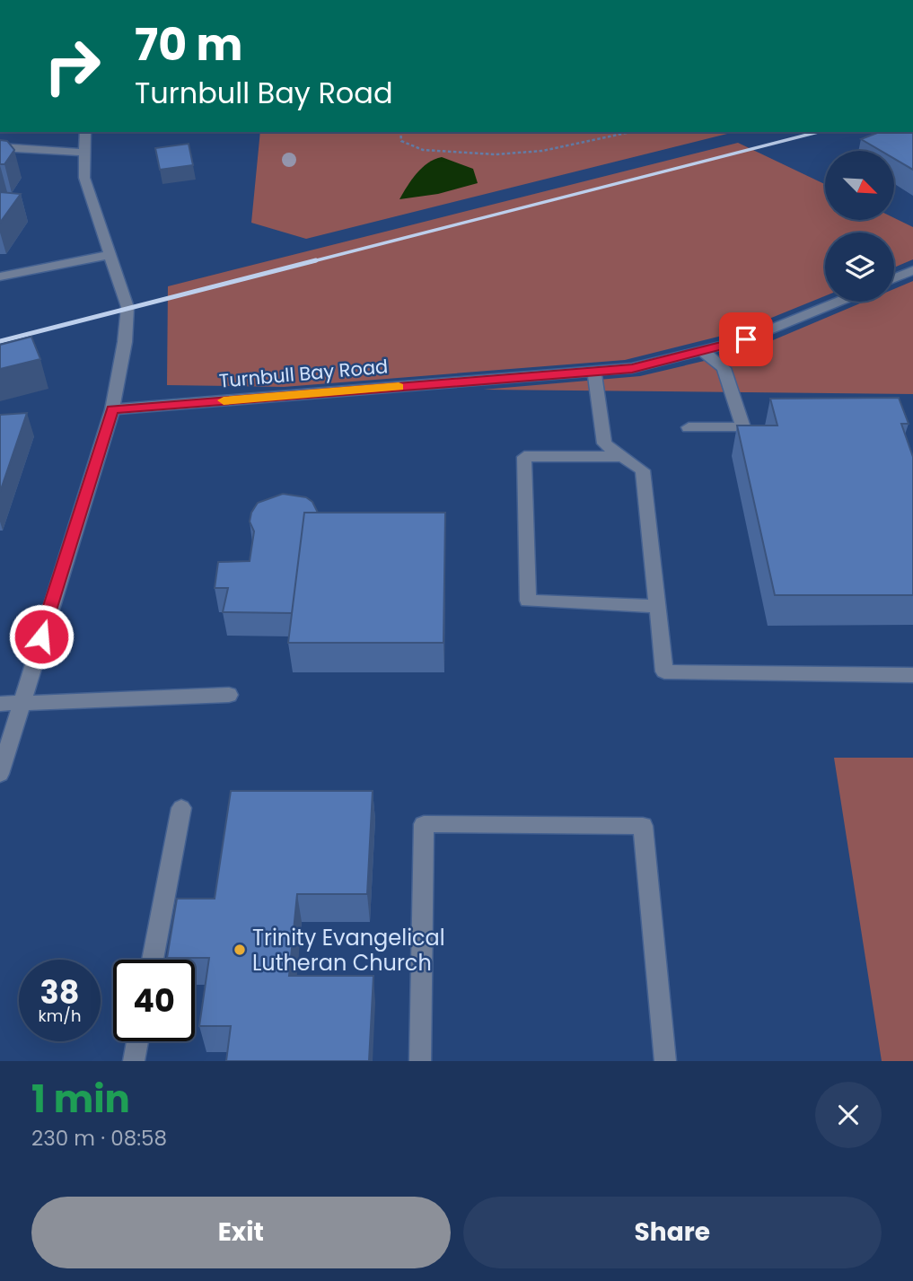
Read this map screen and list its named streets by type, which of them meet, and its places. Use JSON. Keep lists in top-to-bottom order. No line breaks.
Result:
{"streets":{"street":["Turnbull Bay Road"]},"places":["Trinity Evangelical Lutheran Church"],"north":"bottom right","page":{"turn":["70 m","Turnbull Bay Road"],"speed":"38 km/h","limit":"40","heading":["1 min","230 m · 08:58"],"buttons":["Exit","Share"]}}
